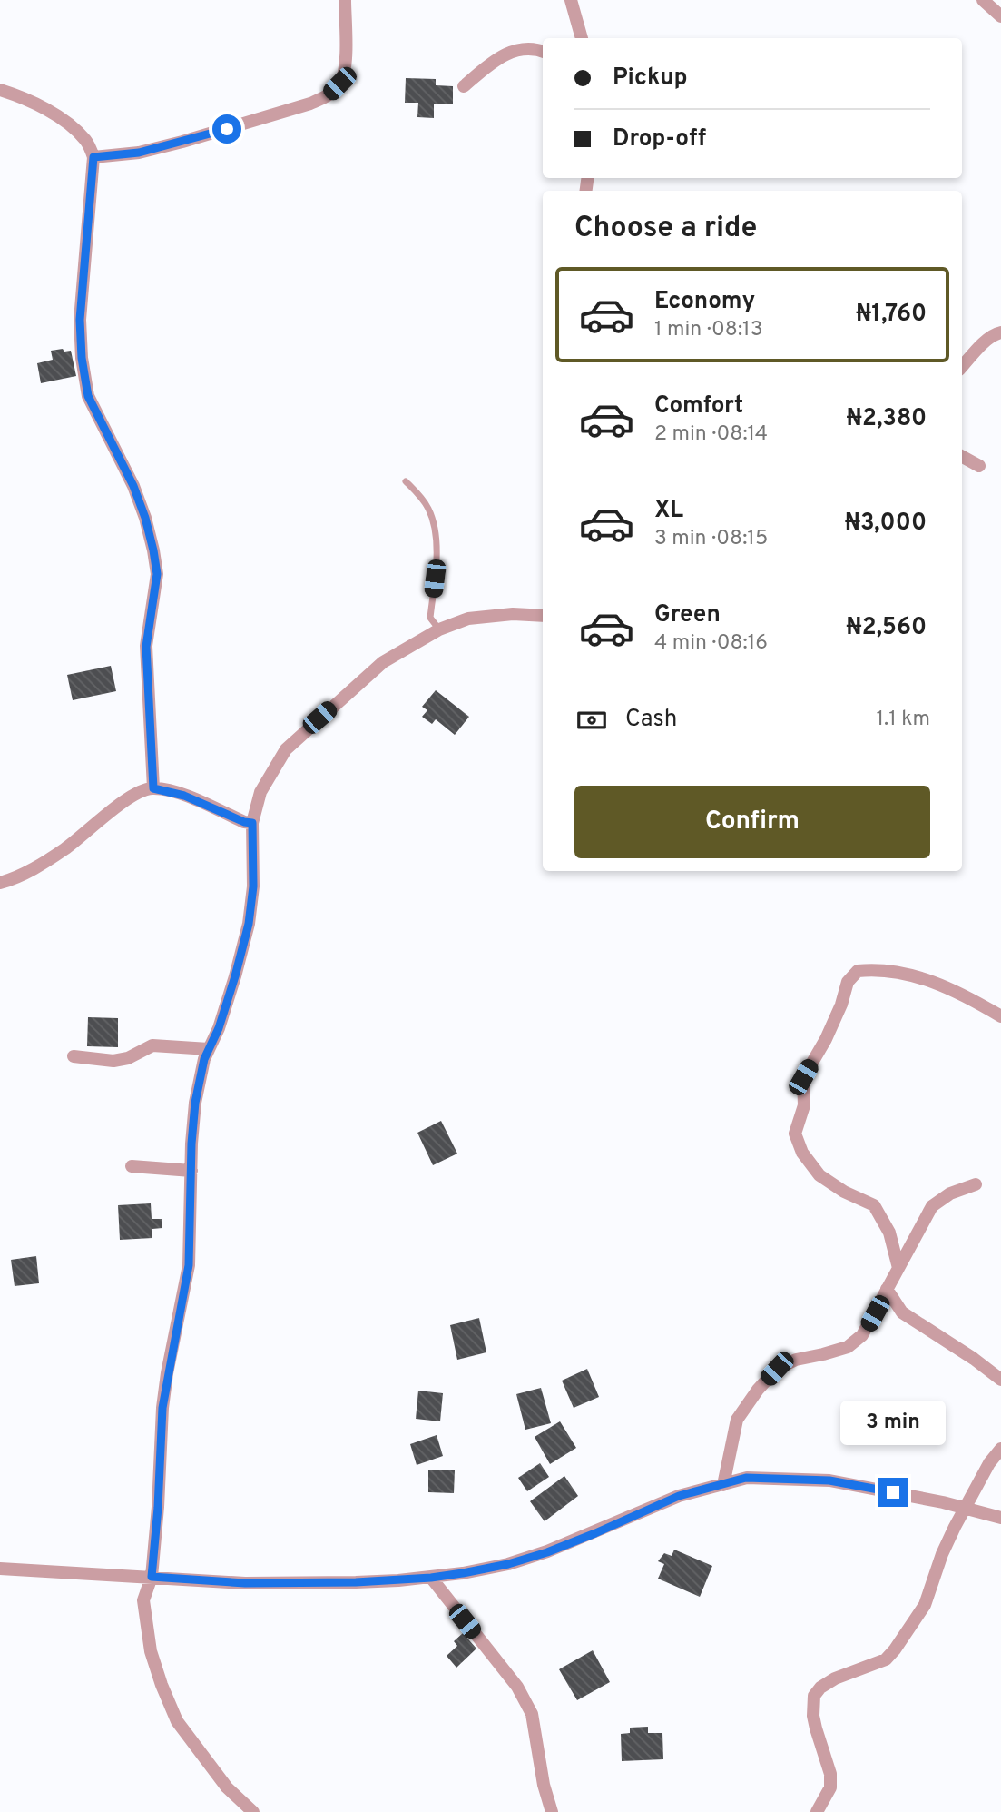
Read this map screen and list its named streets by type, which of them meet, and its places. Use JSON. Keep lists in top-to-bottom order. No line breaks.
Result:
{"page":{"banner":["Pickup","Drop-off"],"heading":"Choose a ride","list":[{"name":"Economy","note":"1 min · 08:13","value":"₦1,760"},{"name":"Comfort","note":"2 min · 08:14","value":"₦2,380"},{"name":"XL","note":"3 min · 08:15","value":"₦3,000"},{"name":"Green","note":"4 min · 08:16","value":"₦2,560"}],"pay":["Cash","1.1 km"],"buttons":"Confirm","bubble":"3 min"}}
